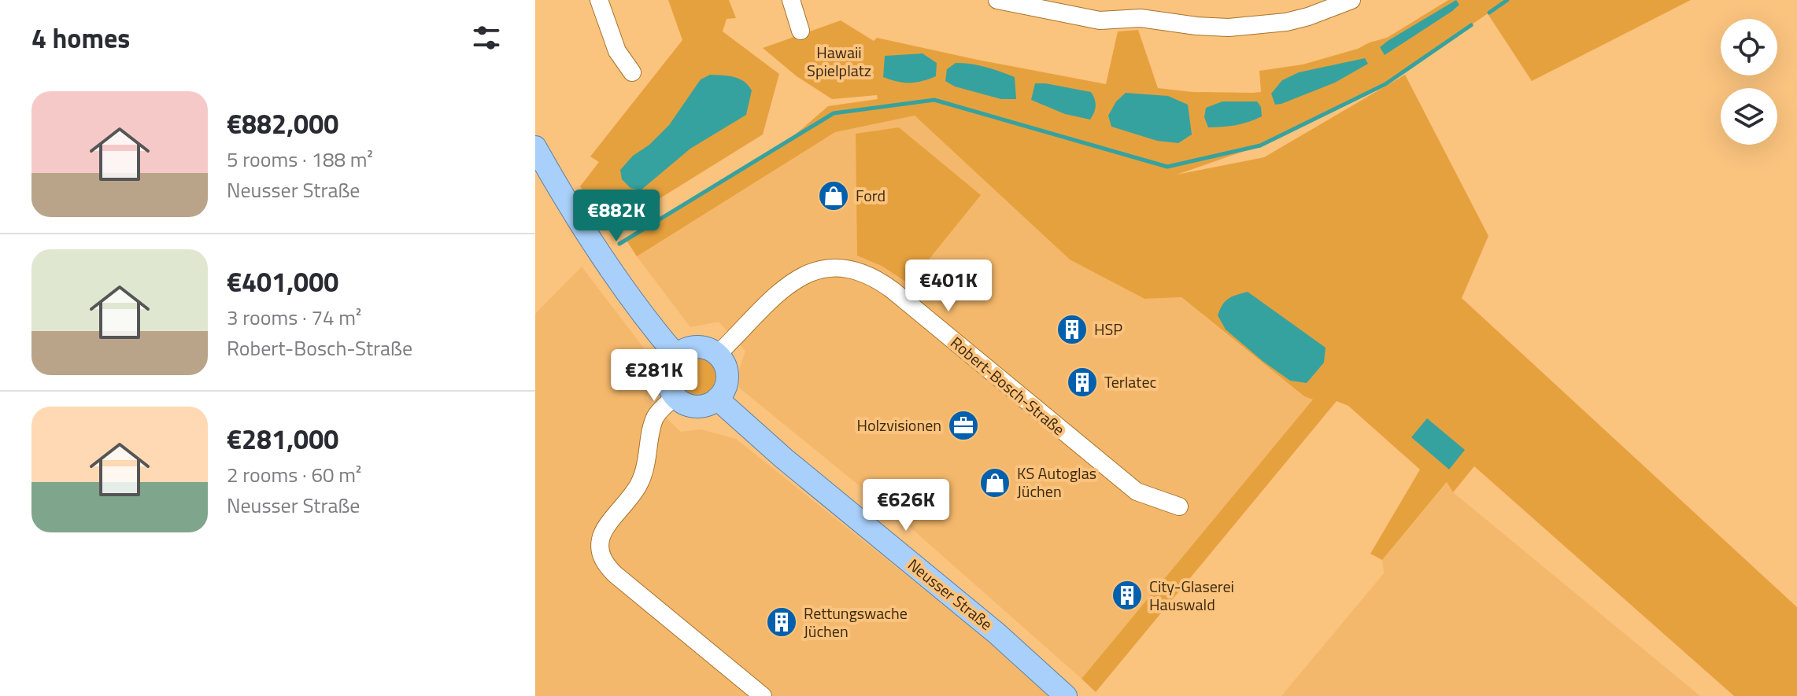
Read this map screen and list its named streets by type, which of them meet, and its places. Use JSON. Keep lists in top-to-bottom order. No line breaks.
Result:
{"streets":{"main road":["Neusser Straße"],"street":["Robert-Bosch-Straße"]},"crossings":[["Robert-Bosch-Straße","Neusser Straße"]],"parks":["Hawaii Spielplatz"],"places":{"shop":["Ford","KS Autoglas Jüchen"],"building":["HSP","Terlatec","City-Glaserei Hauswald","Rettungswache Jüchen"],"office":["Holzvisionen"]},"page":{"heading":"4 homes","list":[{"name":"€882,000","note":"5 rooms · 188 m² · Neusser Straße"},{"name":"€401,000","note":"3 rooms · 74 m² · Robert-Bosch-Straße"},{"name":"€281,000","note":"2 rooms · 60 m² · Neusser Straße"}],"price":["€882K","€401K","€281K","€626K"]}}
